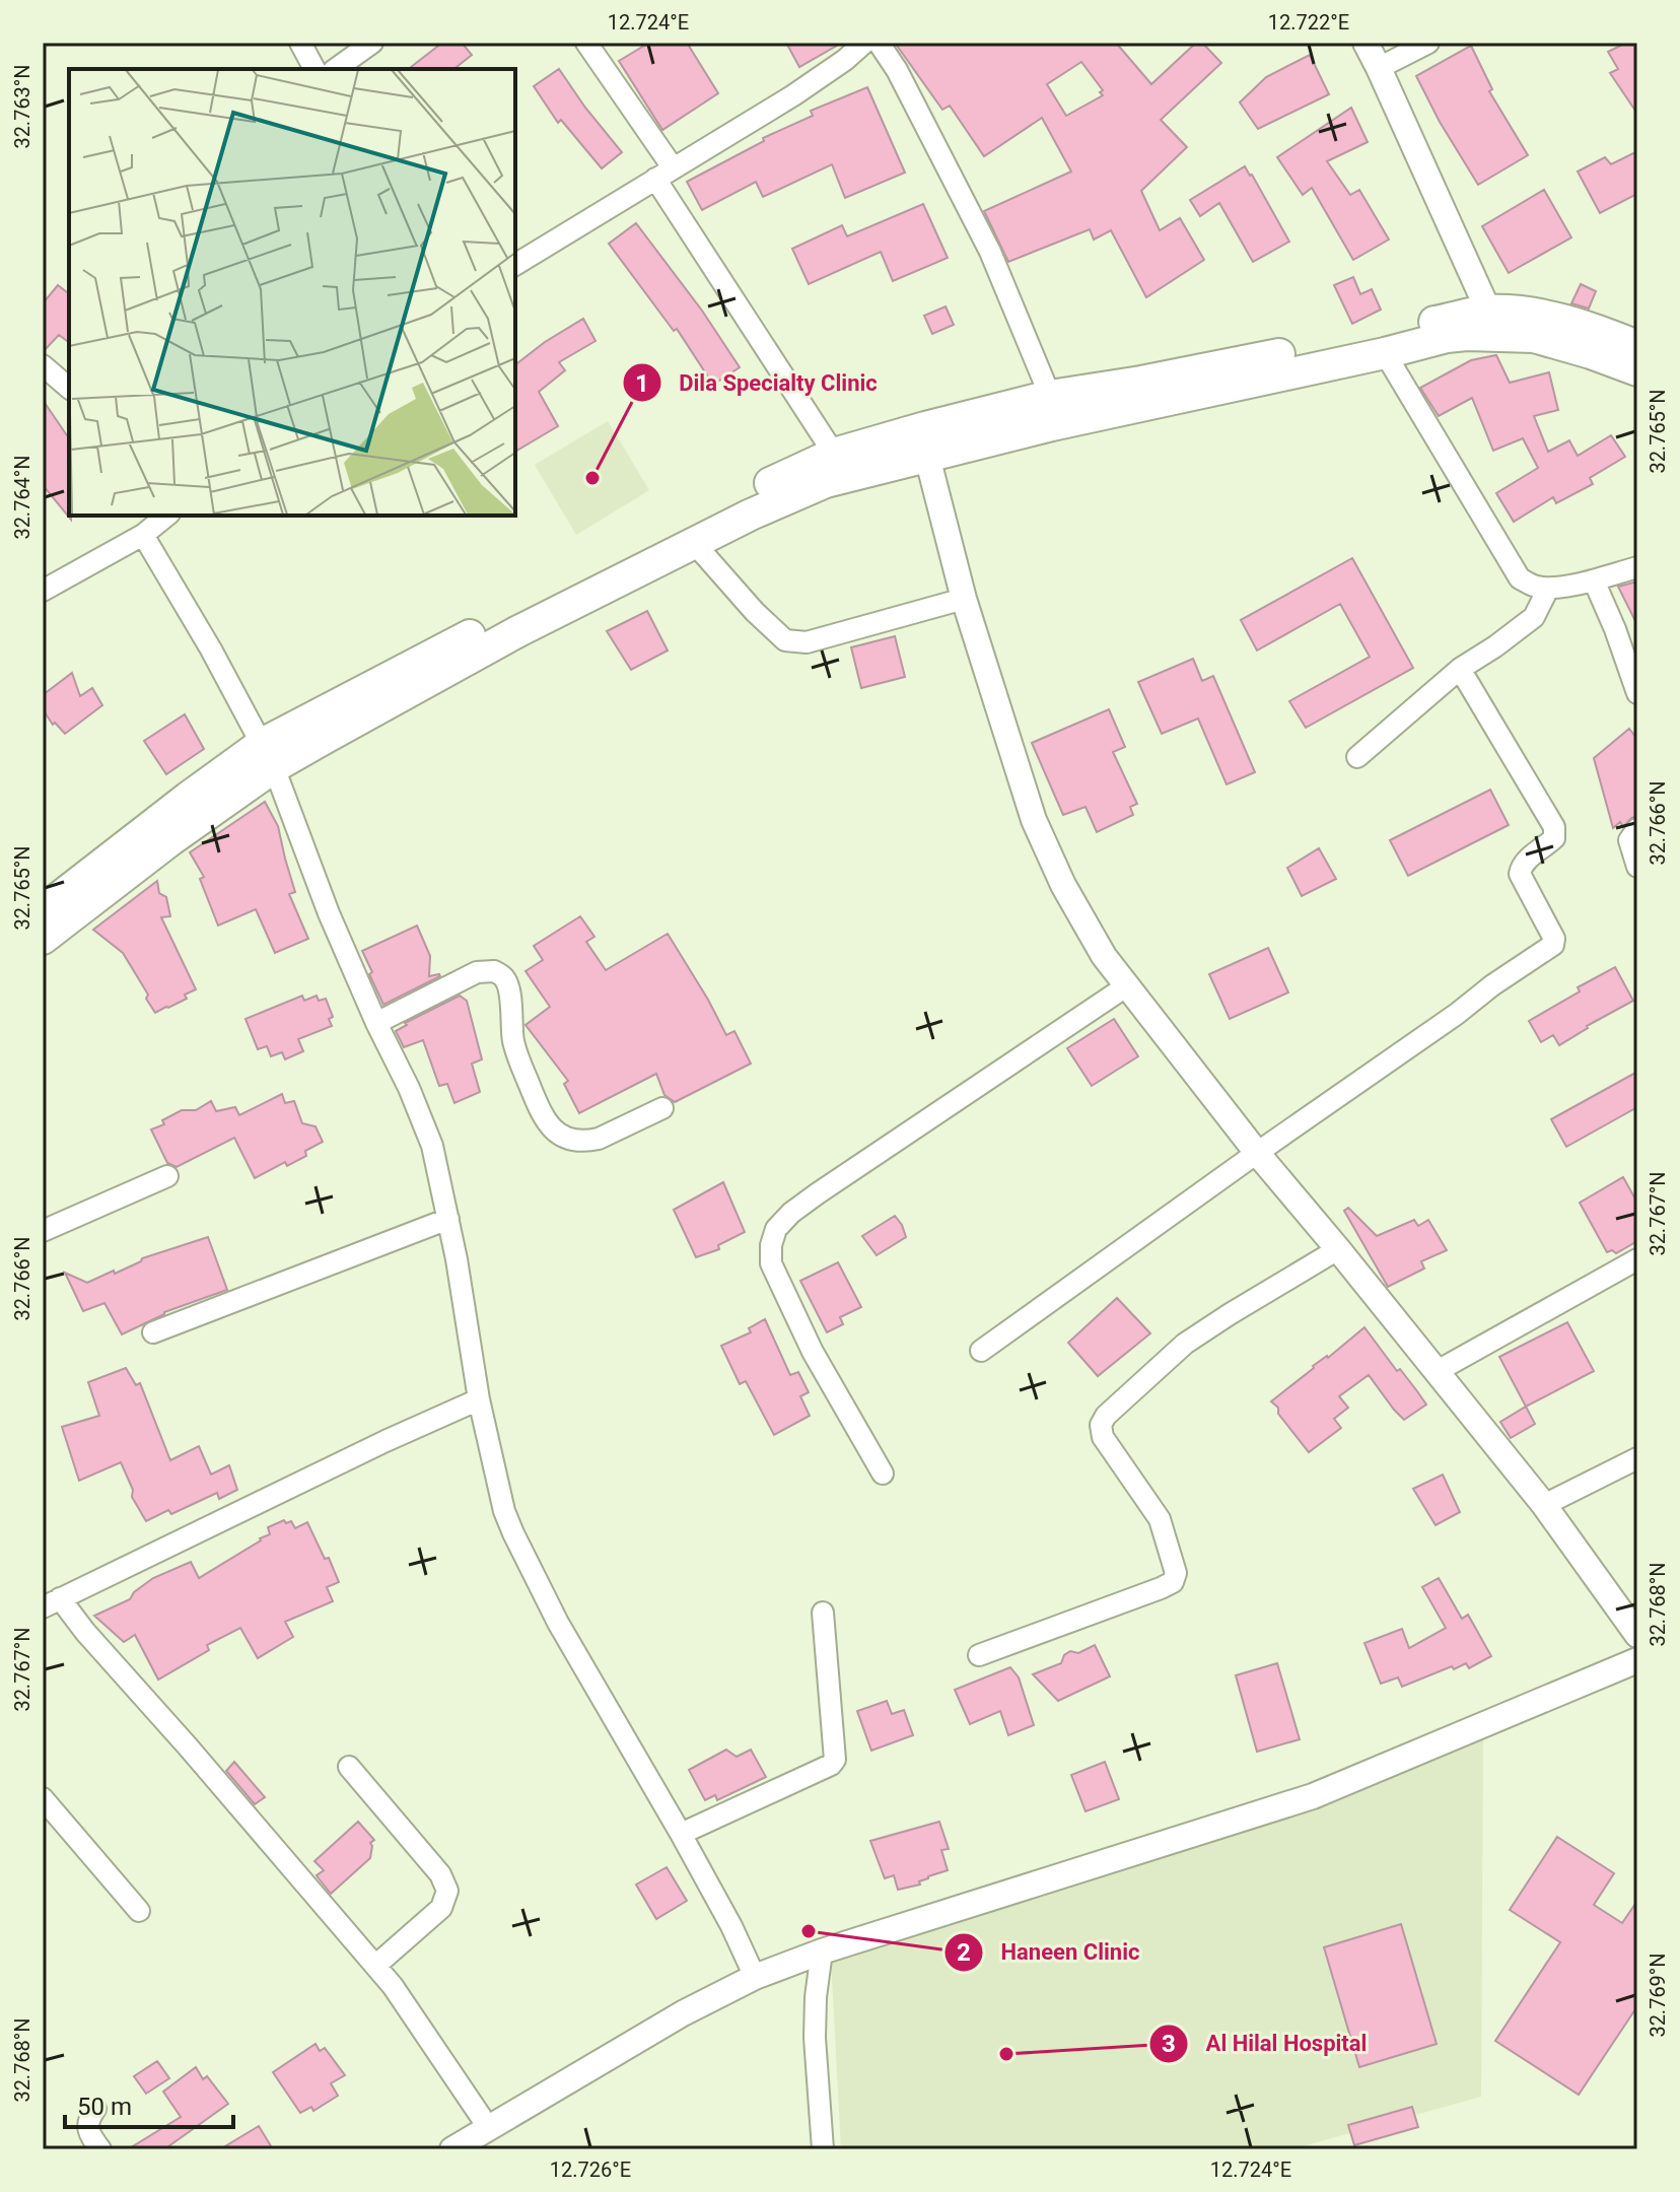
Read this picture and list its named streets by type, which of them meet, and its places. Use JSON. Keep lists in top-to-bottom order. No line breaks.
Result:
{"places":["Dila Specialty Clinic","Haneen Clinic","Al Hilal Hospital"],"scale_bar":"50 m","coordinates":["12.724°E","12.722°E","32.763°N","32.765°N","32.764°N","32.766°N","32.767°N","32.768°N","32.769°N","12.726°E"]}
